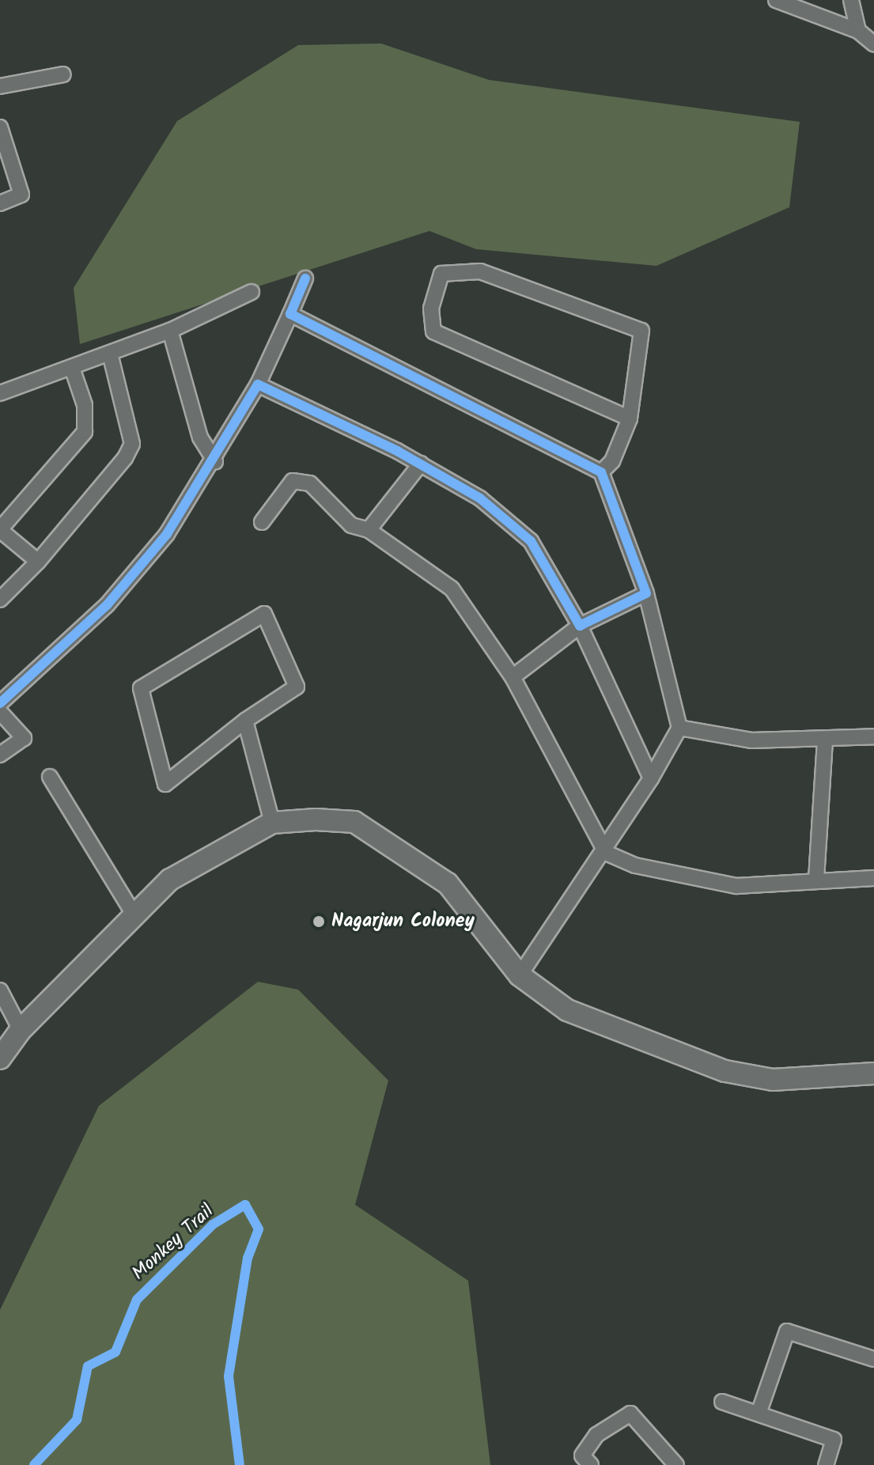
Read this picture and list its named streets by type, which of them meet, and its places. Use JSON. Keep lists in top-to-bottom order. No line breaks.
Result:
{"streets":{"cycle path":["Monkey Trail"]},"places":["Nagarjun Coloney"]}
